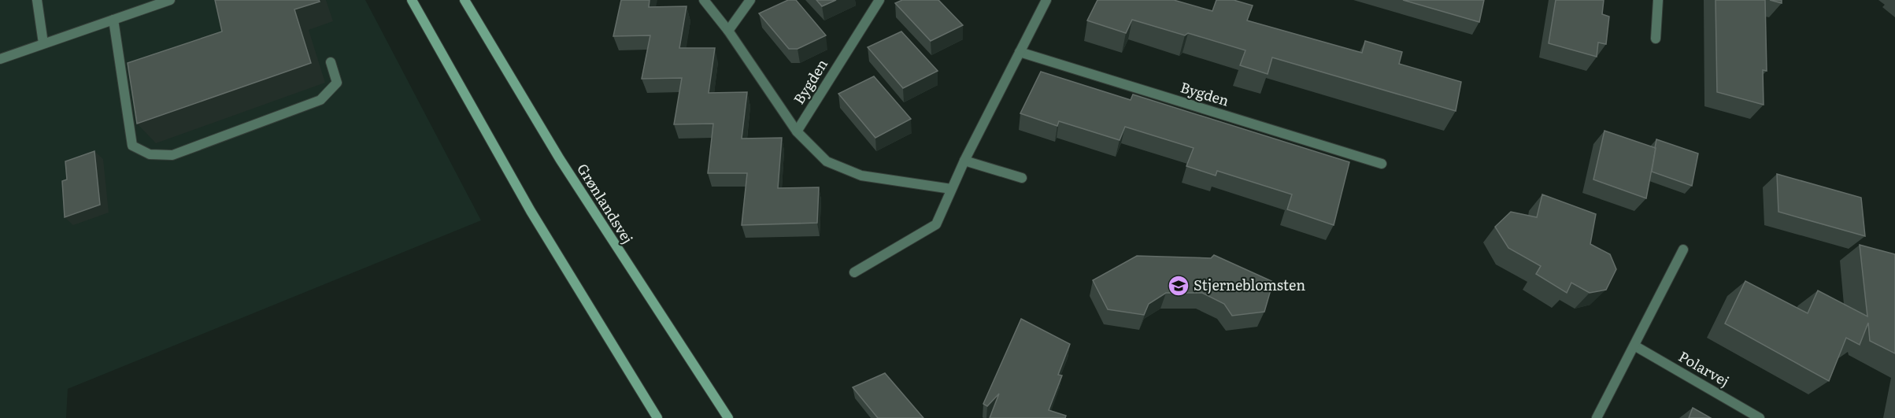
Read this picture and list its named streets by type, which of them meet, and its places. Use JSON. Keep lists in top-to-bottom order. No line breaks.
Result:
{"streets":{"street":["Bygden","Grønlandsvej","Polarvej"]},"places":{"school or university":["Stjerneblomsten"]}}
